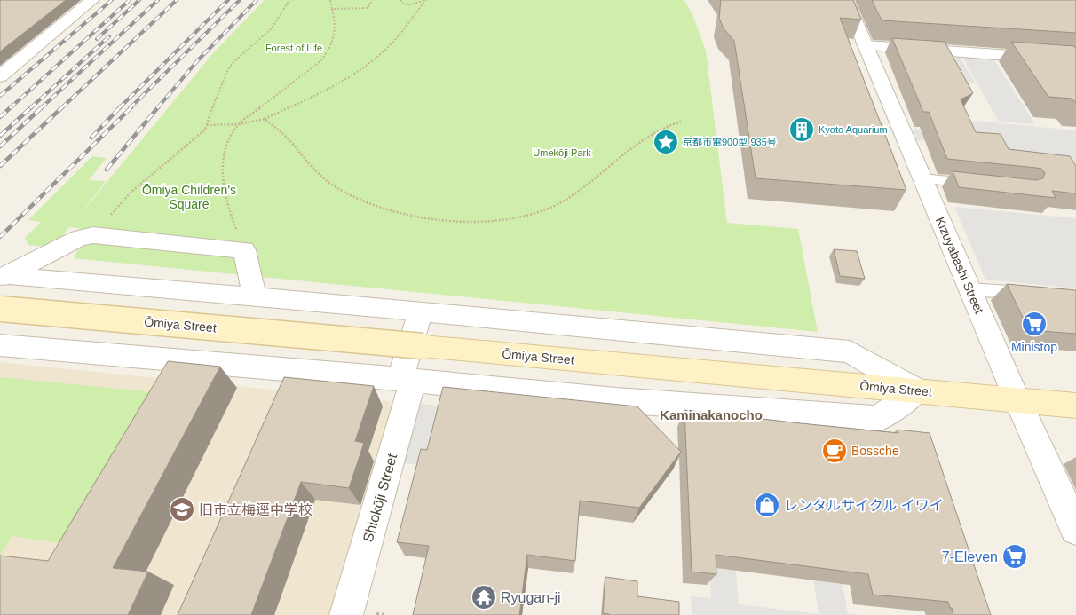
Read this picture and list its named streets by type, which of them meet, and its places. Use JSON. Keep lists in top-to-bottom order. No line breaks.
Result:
{"streets":{"main road":["Ōmiya Street"],"street":["Kizuyabashi Street","Shiokōji Street"]},"crossings":[["Kizuyabashi Street","Ōmiya Street"]],"districts":["Kaminakanocho"],"parks":["Forest of Life","Umekōji Park","Ōmiya Children's Square"],"places":{"building":["Kyoto Aquarium"],"place":["京都市電900型 935号"],"supermarket":["Ministop","7-Eleven"],"cafe":["Bossche"],"shop":["レンタルサイクル イワイ"],"school or university":["旧市立梅逕中学校"],"temple":["Ryugan-ji"]}}
